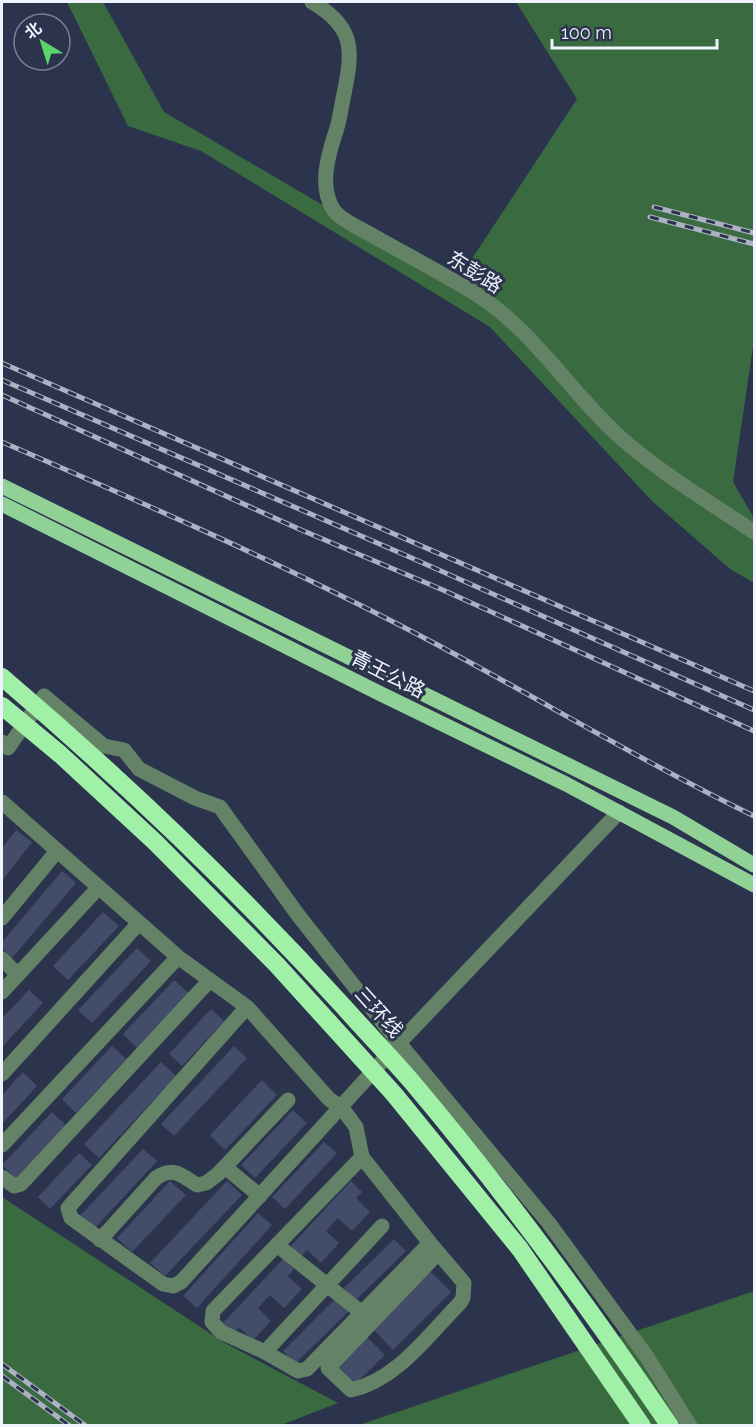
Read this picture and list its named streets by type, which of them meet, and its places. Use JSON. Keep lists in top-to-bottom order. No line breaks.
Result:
{"streets":{"highway":["三环线"],"main road":["青王公路"],"street":["东彭路"]},"scale_bar":"100 m","north":"top left"}
